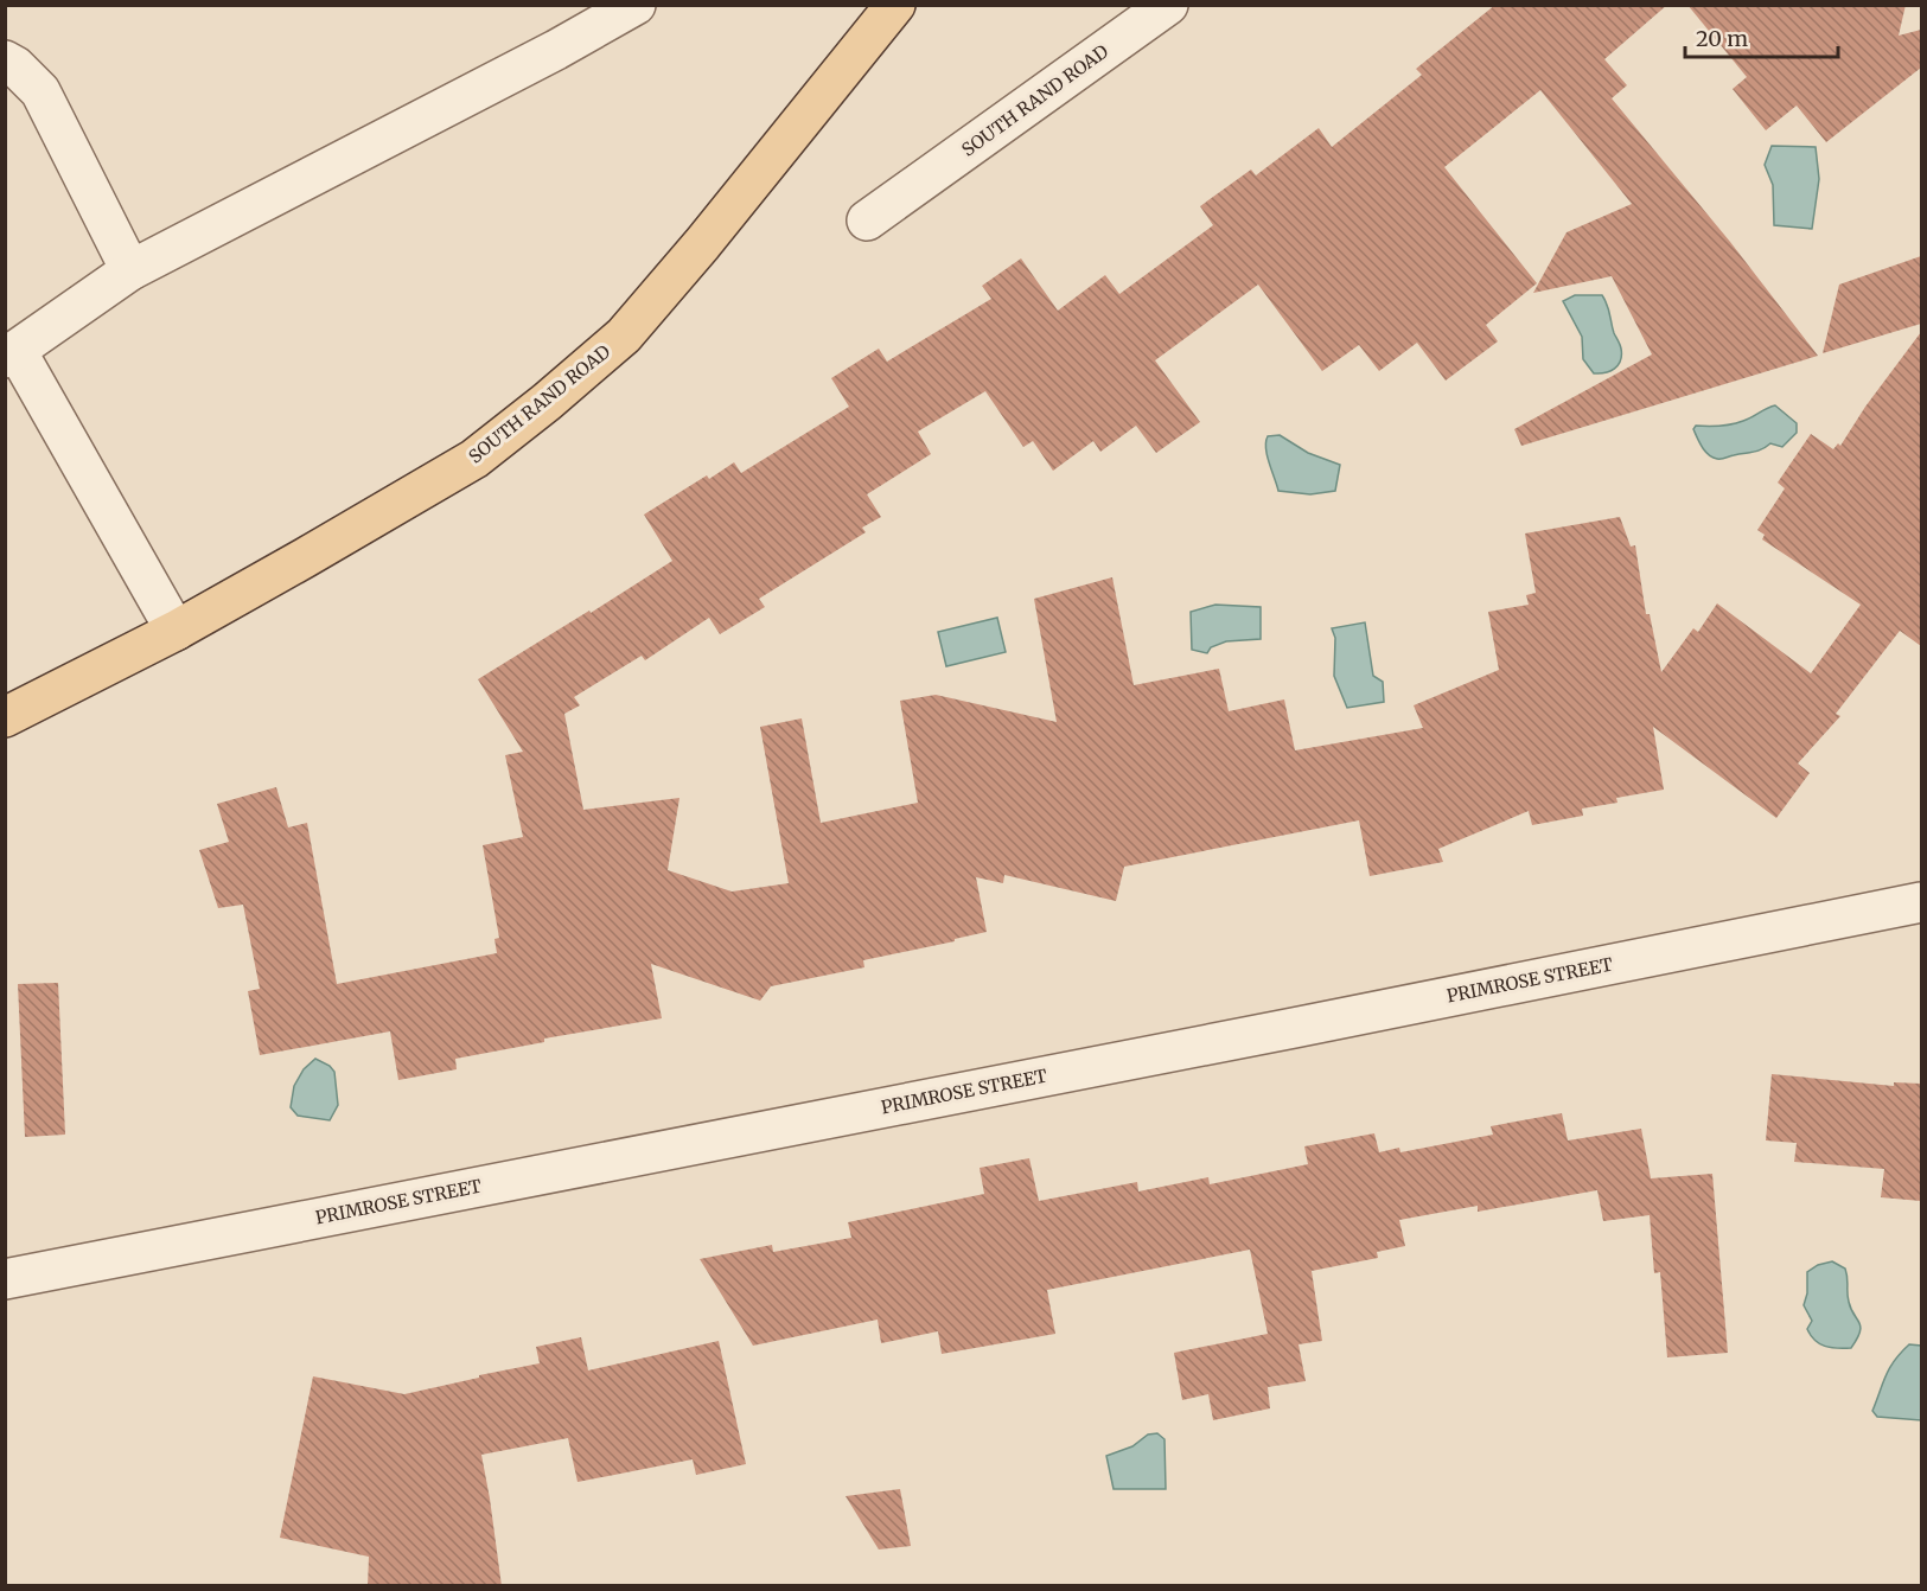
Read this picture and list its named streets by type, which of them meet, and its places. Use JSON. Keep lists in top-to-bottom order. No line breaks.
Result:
{"streets":{"main road":["SOUTH RAND ROAD"],"street":["PRIMROSE STREET"]},"scale_bar":"20 m"}
